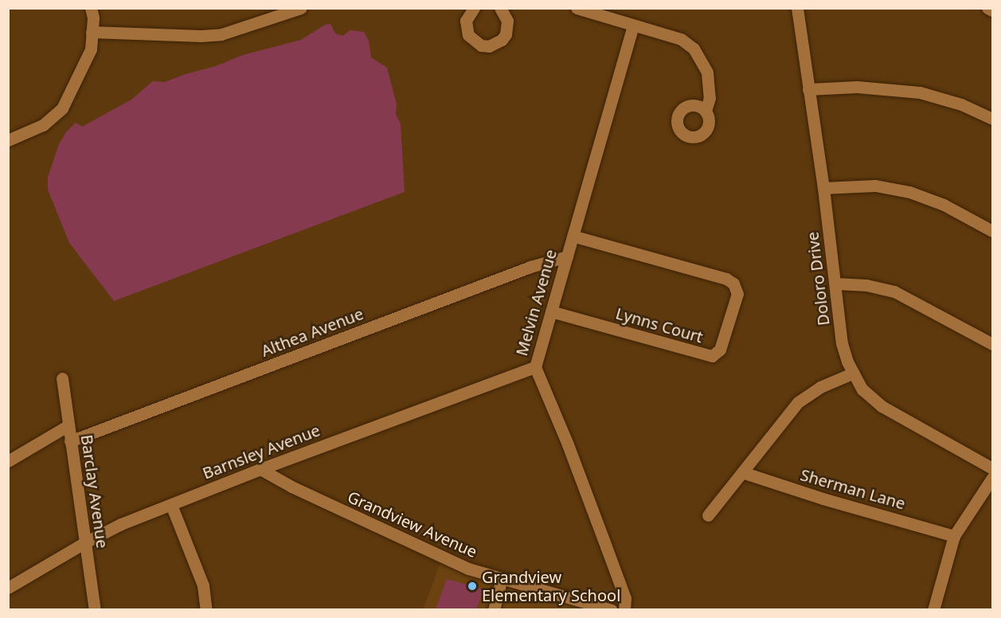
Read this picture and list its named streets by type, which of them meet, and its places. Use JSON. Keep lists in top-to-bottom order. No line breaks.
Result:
{"streets":{"street":["Doloro Drive","Melvin Avenue","Lynns Court","Althea Avenue","Barnsley Avenue","Sherman Lane","Barclay Avenue","Grandview Avenue"]},"crossings":[["Melvin Avenue","Lynns Court"],["Melvin Avenue","Althea Avenue"],["Melvin Avenue","Barnsley Avenue"],["Althea Avenue","Barclay Avenue"],["Barnsley Avenue","Barclay Avenue"],["Barnsley Avenue","Grandview Avenue"]],"places":["Grandview Elementary School"]}
